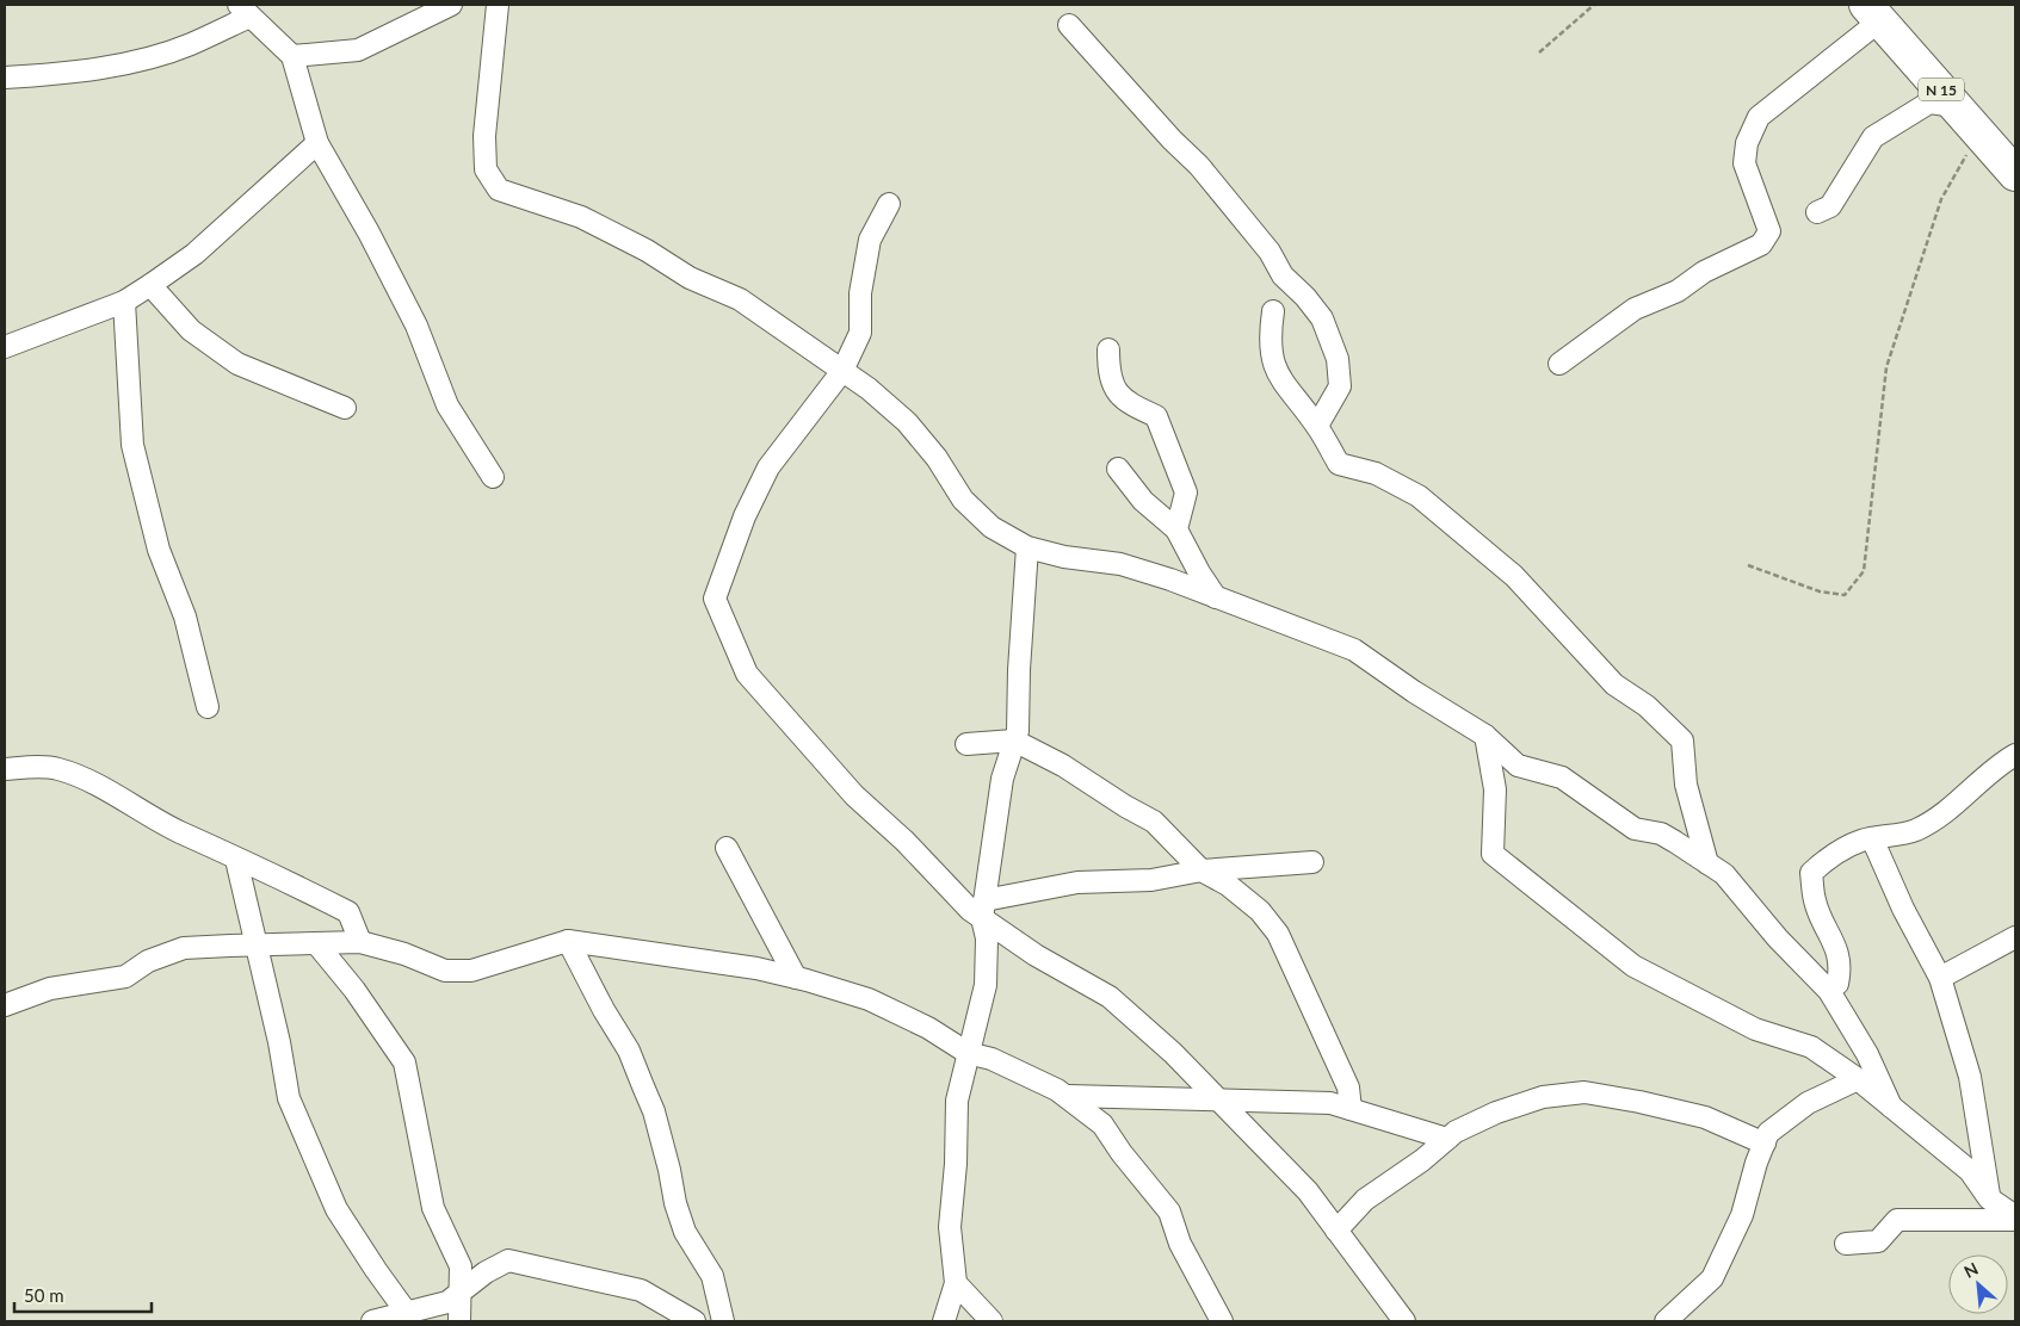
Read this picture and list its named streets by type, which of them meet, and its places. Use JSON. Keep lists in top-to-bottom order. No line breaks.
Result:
{"streets":{"main road":["N 15"]},"scale_bar":"50 m","north":"top left"}
